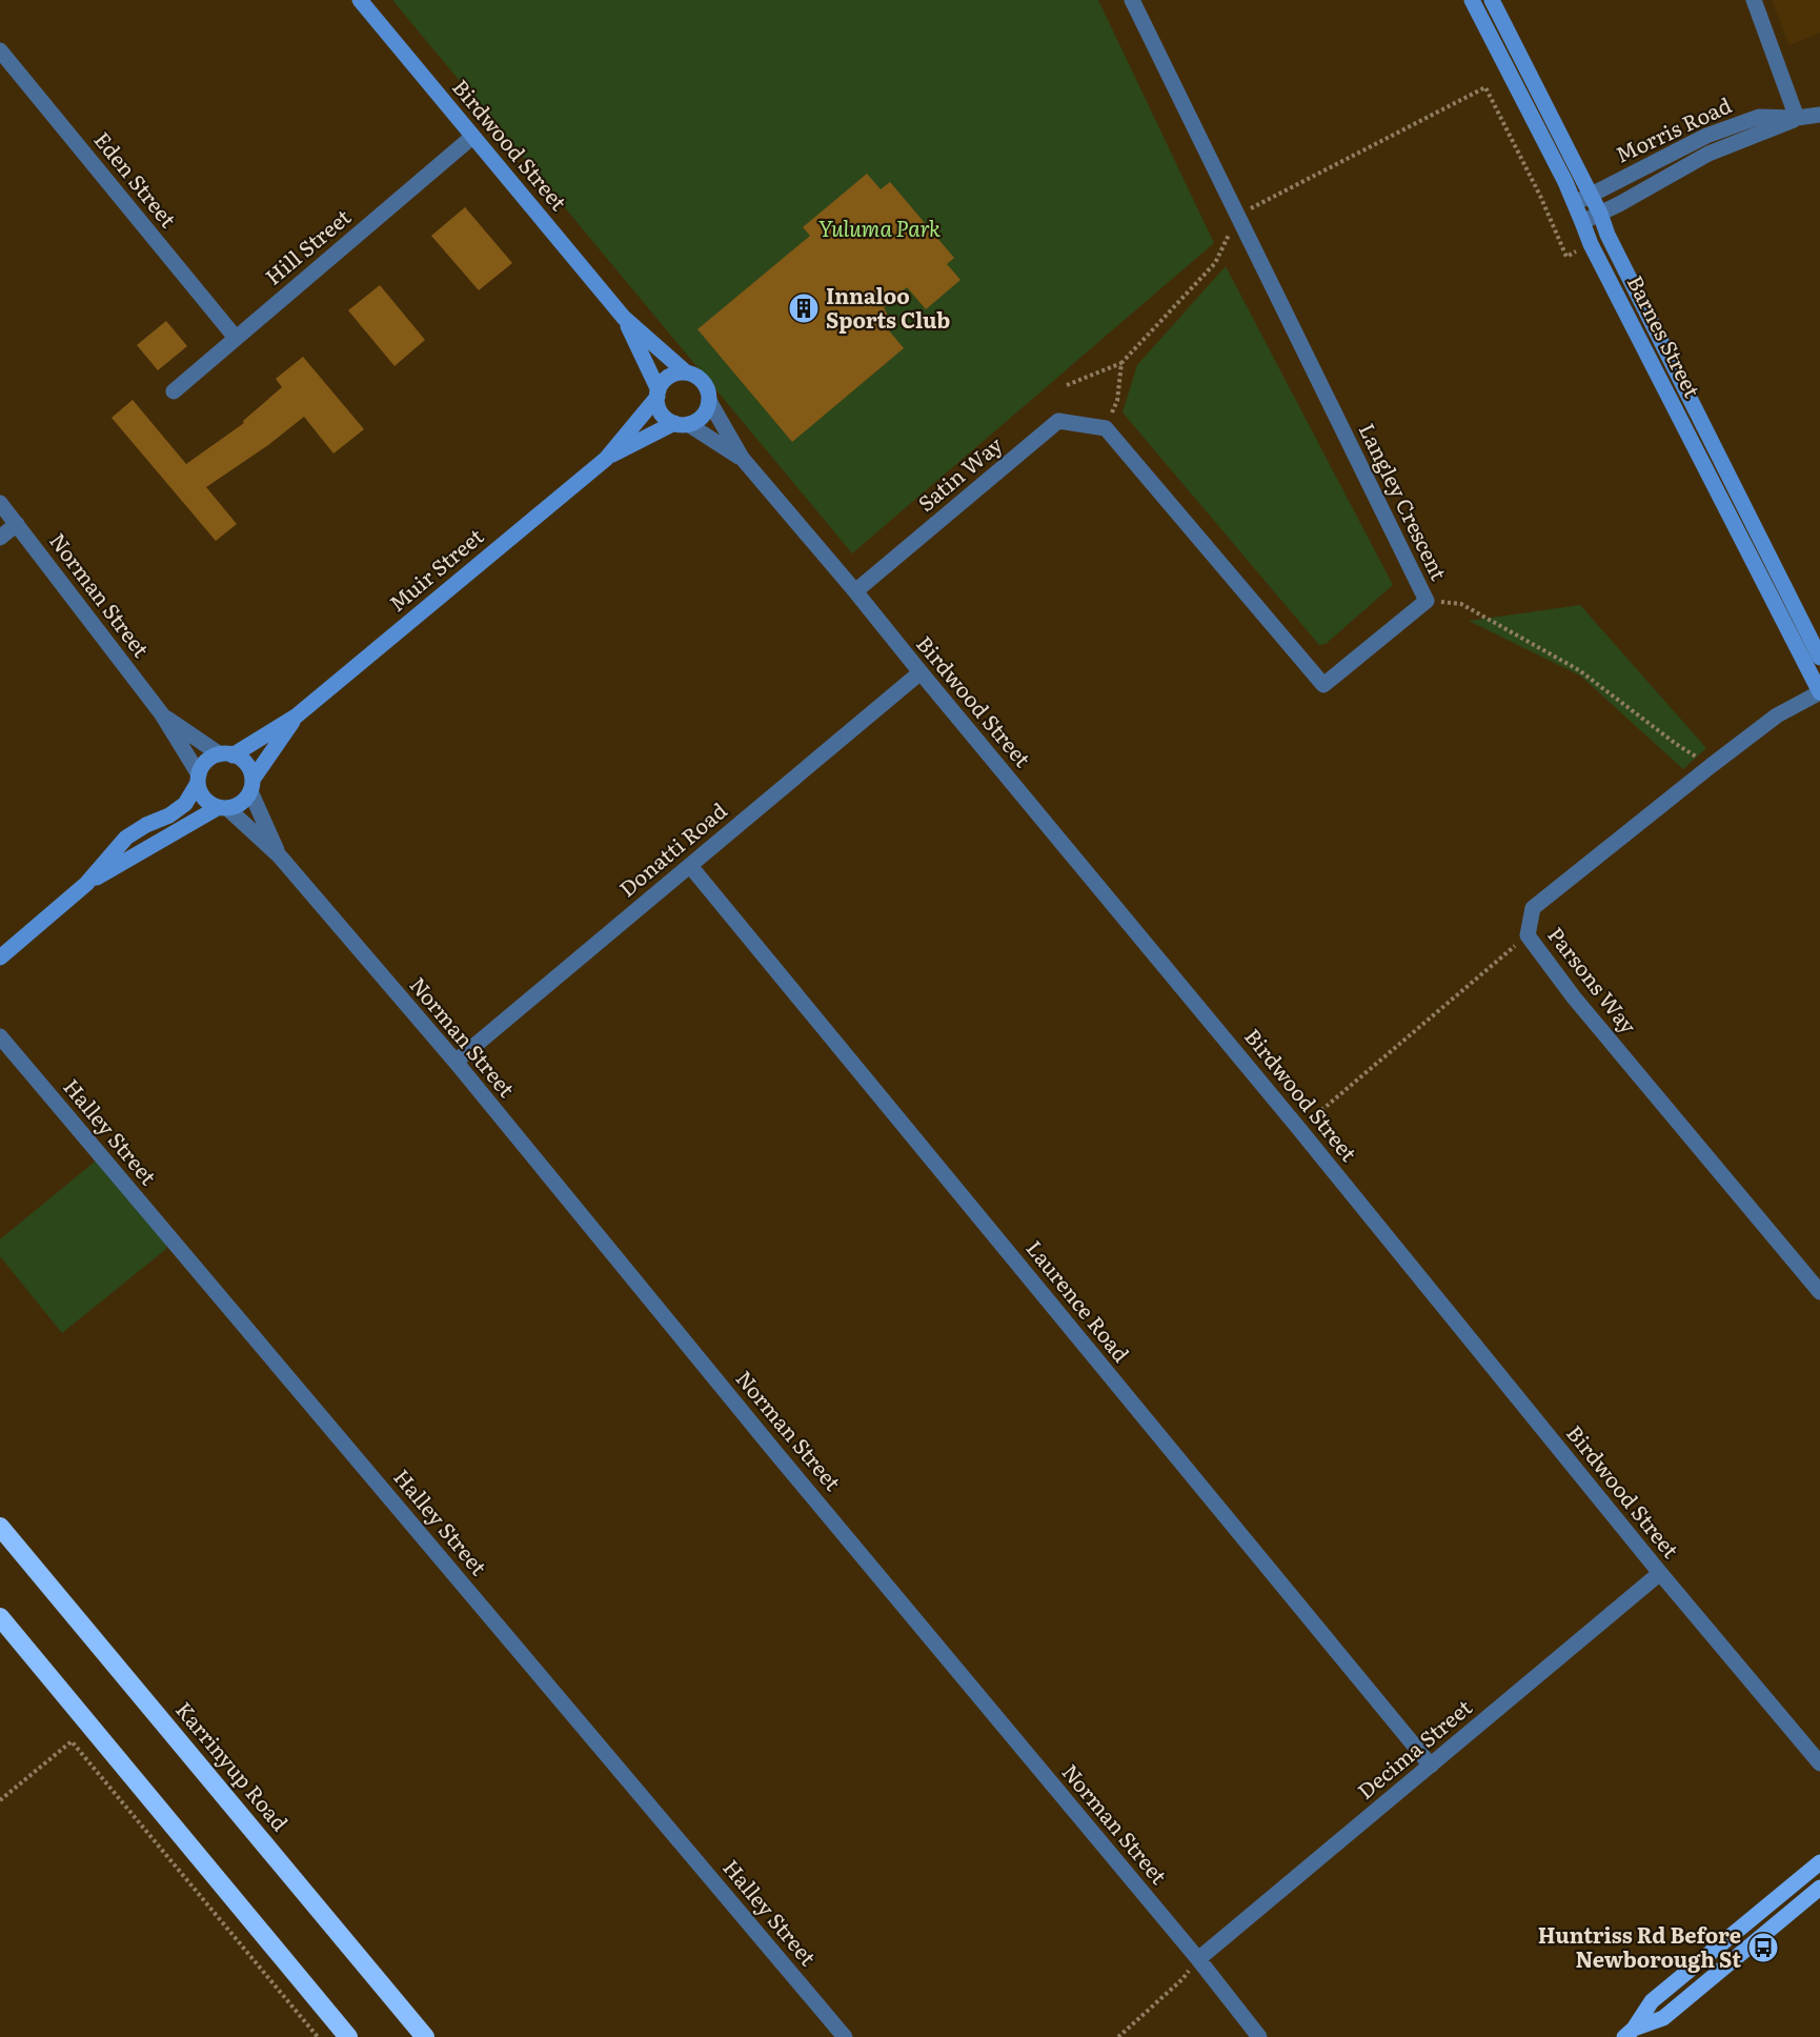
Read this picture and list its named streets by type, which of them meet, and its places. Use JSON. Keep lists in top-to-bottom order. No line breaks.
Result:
{"streets":{"highway":["Karrinyup Road"],"street":["Morris Road","Birdwood Street","Eden Street","Hill Street","Barnes Street","Satin Way","Langley Crescent","Muir Street","Norman Street","Donatti Road","Parsons Way","Halley Street","Laurence Road","Decima Street"]},"crossings":[["Morris Road","Barnes Street"],["Birdwood Street","Hill Street"],["Birdwood Street","Satin Way"],["Birdwood Street","Muir Street"],["Birdwood Street","Donatti Road"],["Birdwood Street","Decima Street"],["Eden Street","Hill Street"],["Barnes Street","Parsons Way"],["Satin Way","Langley Crescent"],["Muir Street","Norman Street"],["Norman Street","Donatti Road"],["Norman Street","Decima Street"],["Donatti Road","Laurence Road"],["Laurence Road","Decima Street"]],"parks":["Yuluma Park"],"places":{"building":["Innaloo Sports Club"],"bus stop":["Huntriss Rd Before Newborough St"]}}
